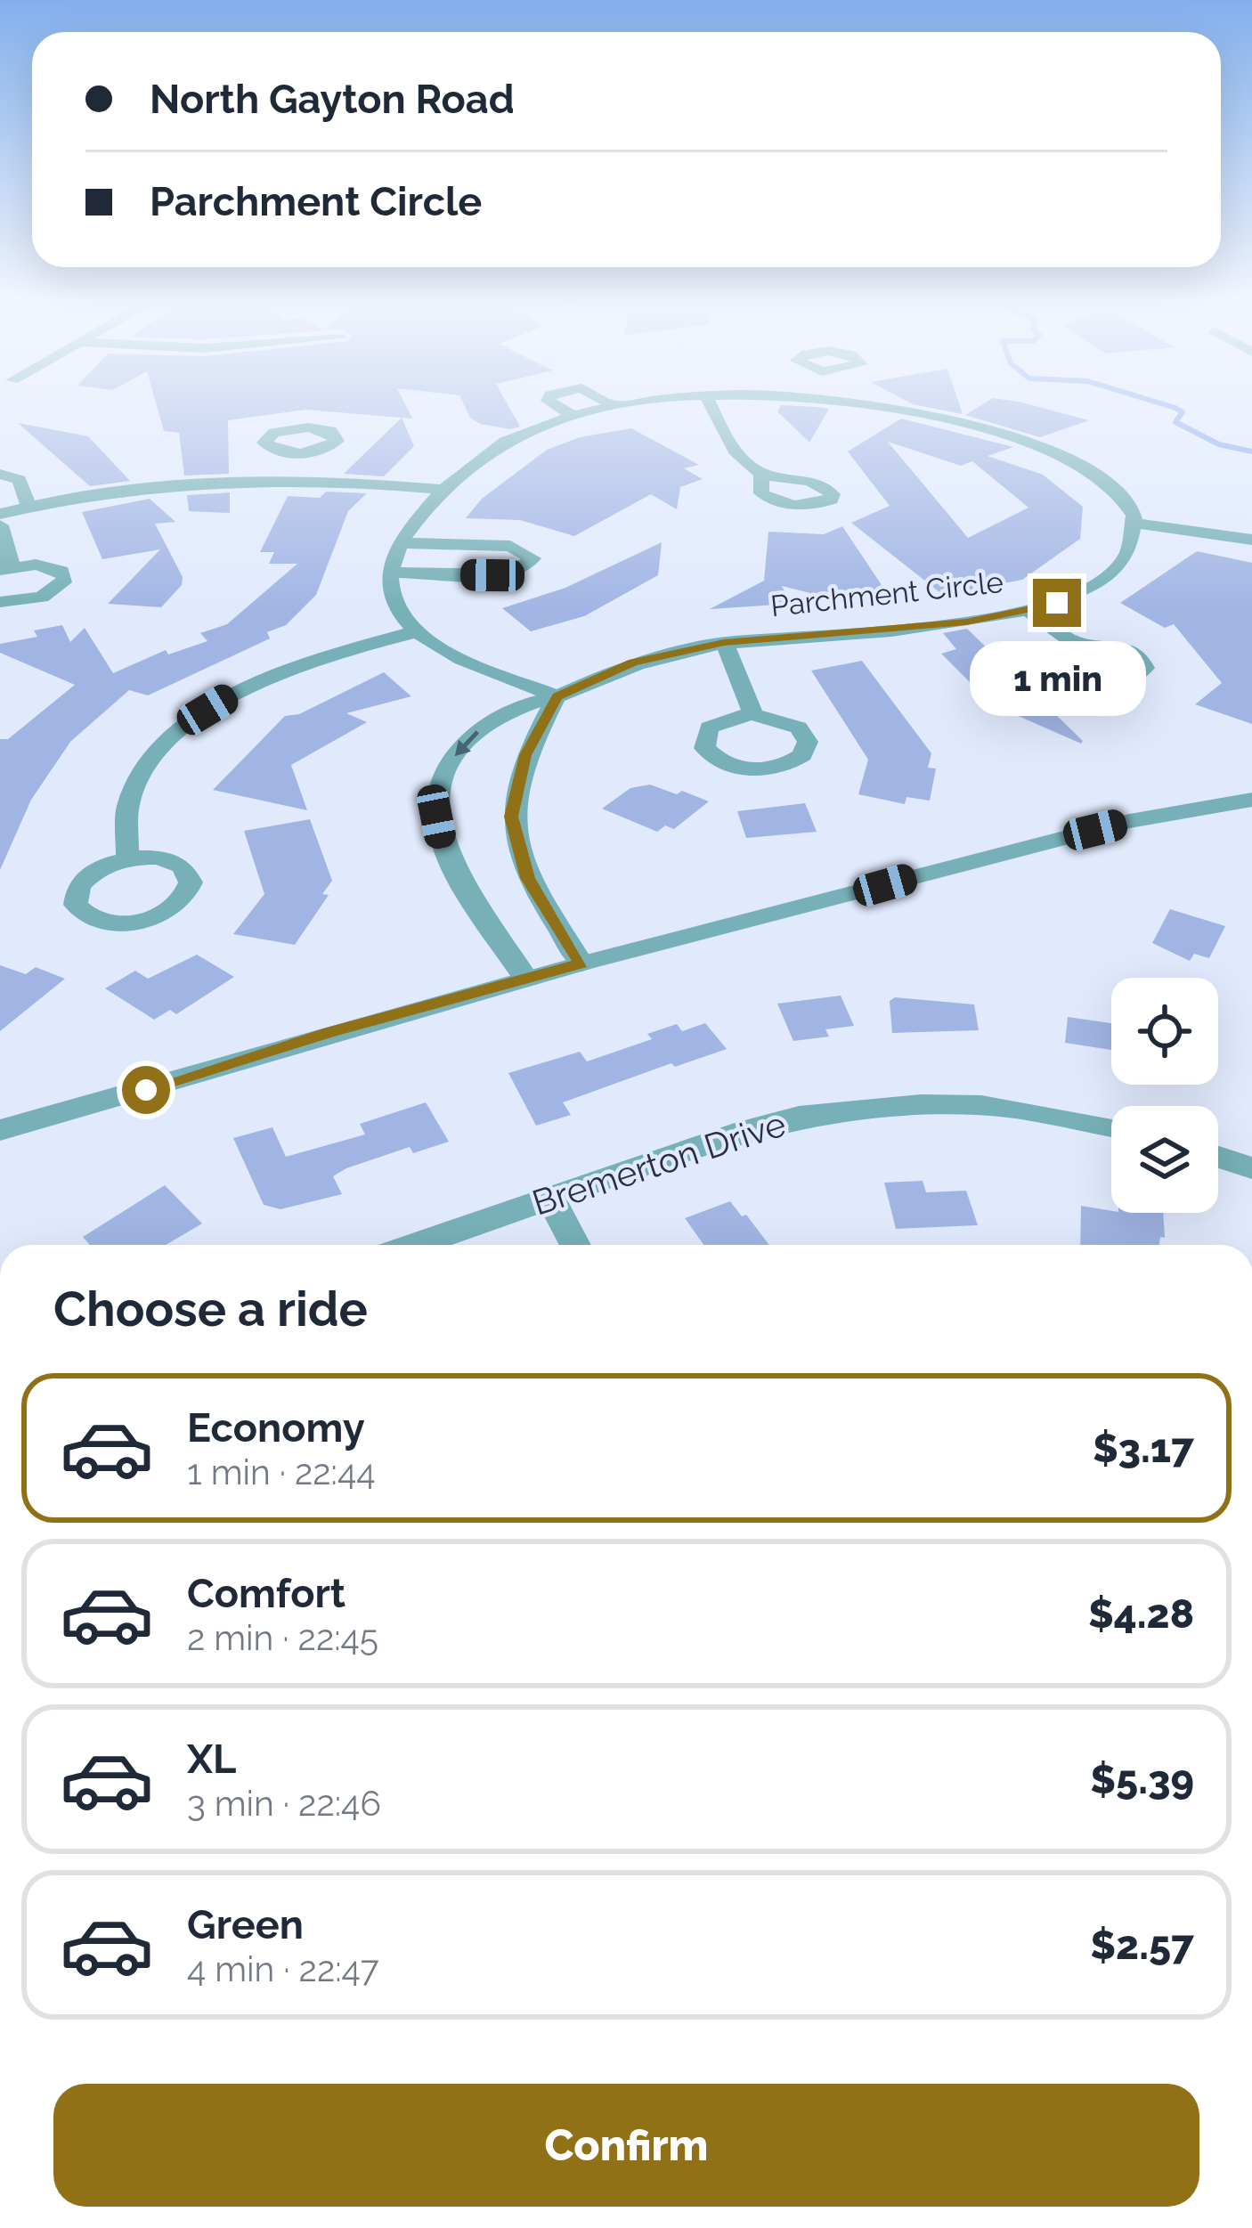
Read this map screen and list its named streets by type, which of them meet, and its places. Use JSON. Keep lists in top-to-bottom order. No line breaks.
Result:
{"streets":{"street":["Parchment Circle","Bremerton Drive"]},"page":{"banner":["North Gayton Road","Parchment Circle"],"bubble":"1 min","heading":"Choose a ride","list":[{"name":"Economy","note":"1 min · 22:44","value":"$3.17"},{"name":"Comfort","note":"2 min · 22:45","value":"$4.28"},{"name":"XL","note":"3 min · 22:46","value":"$5.39"},{"name":"Green","note":"4 min · 22:47","value":"$2.57"}],"buttons":"Confirm"}}
